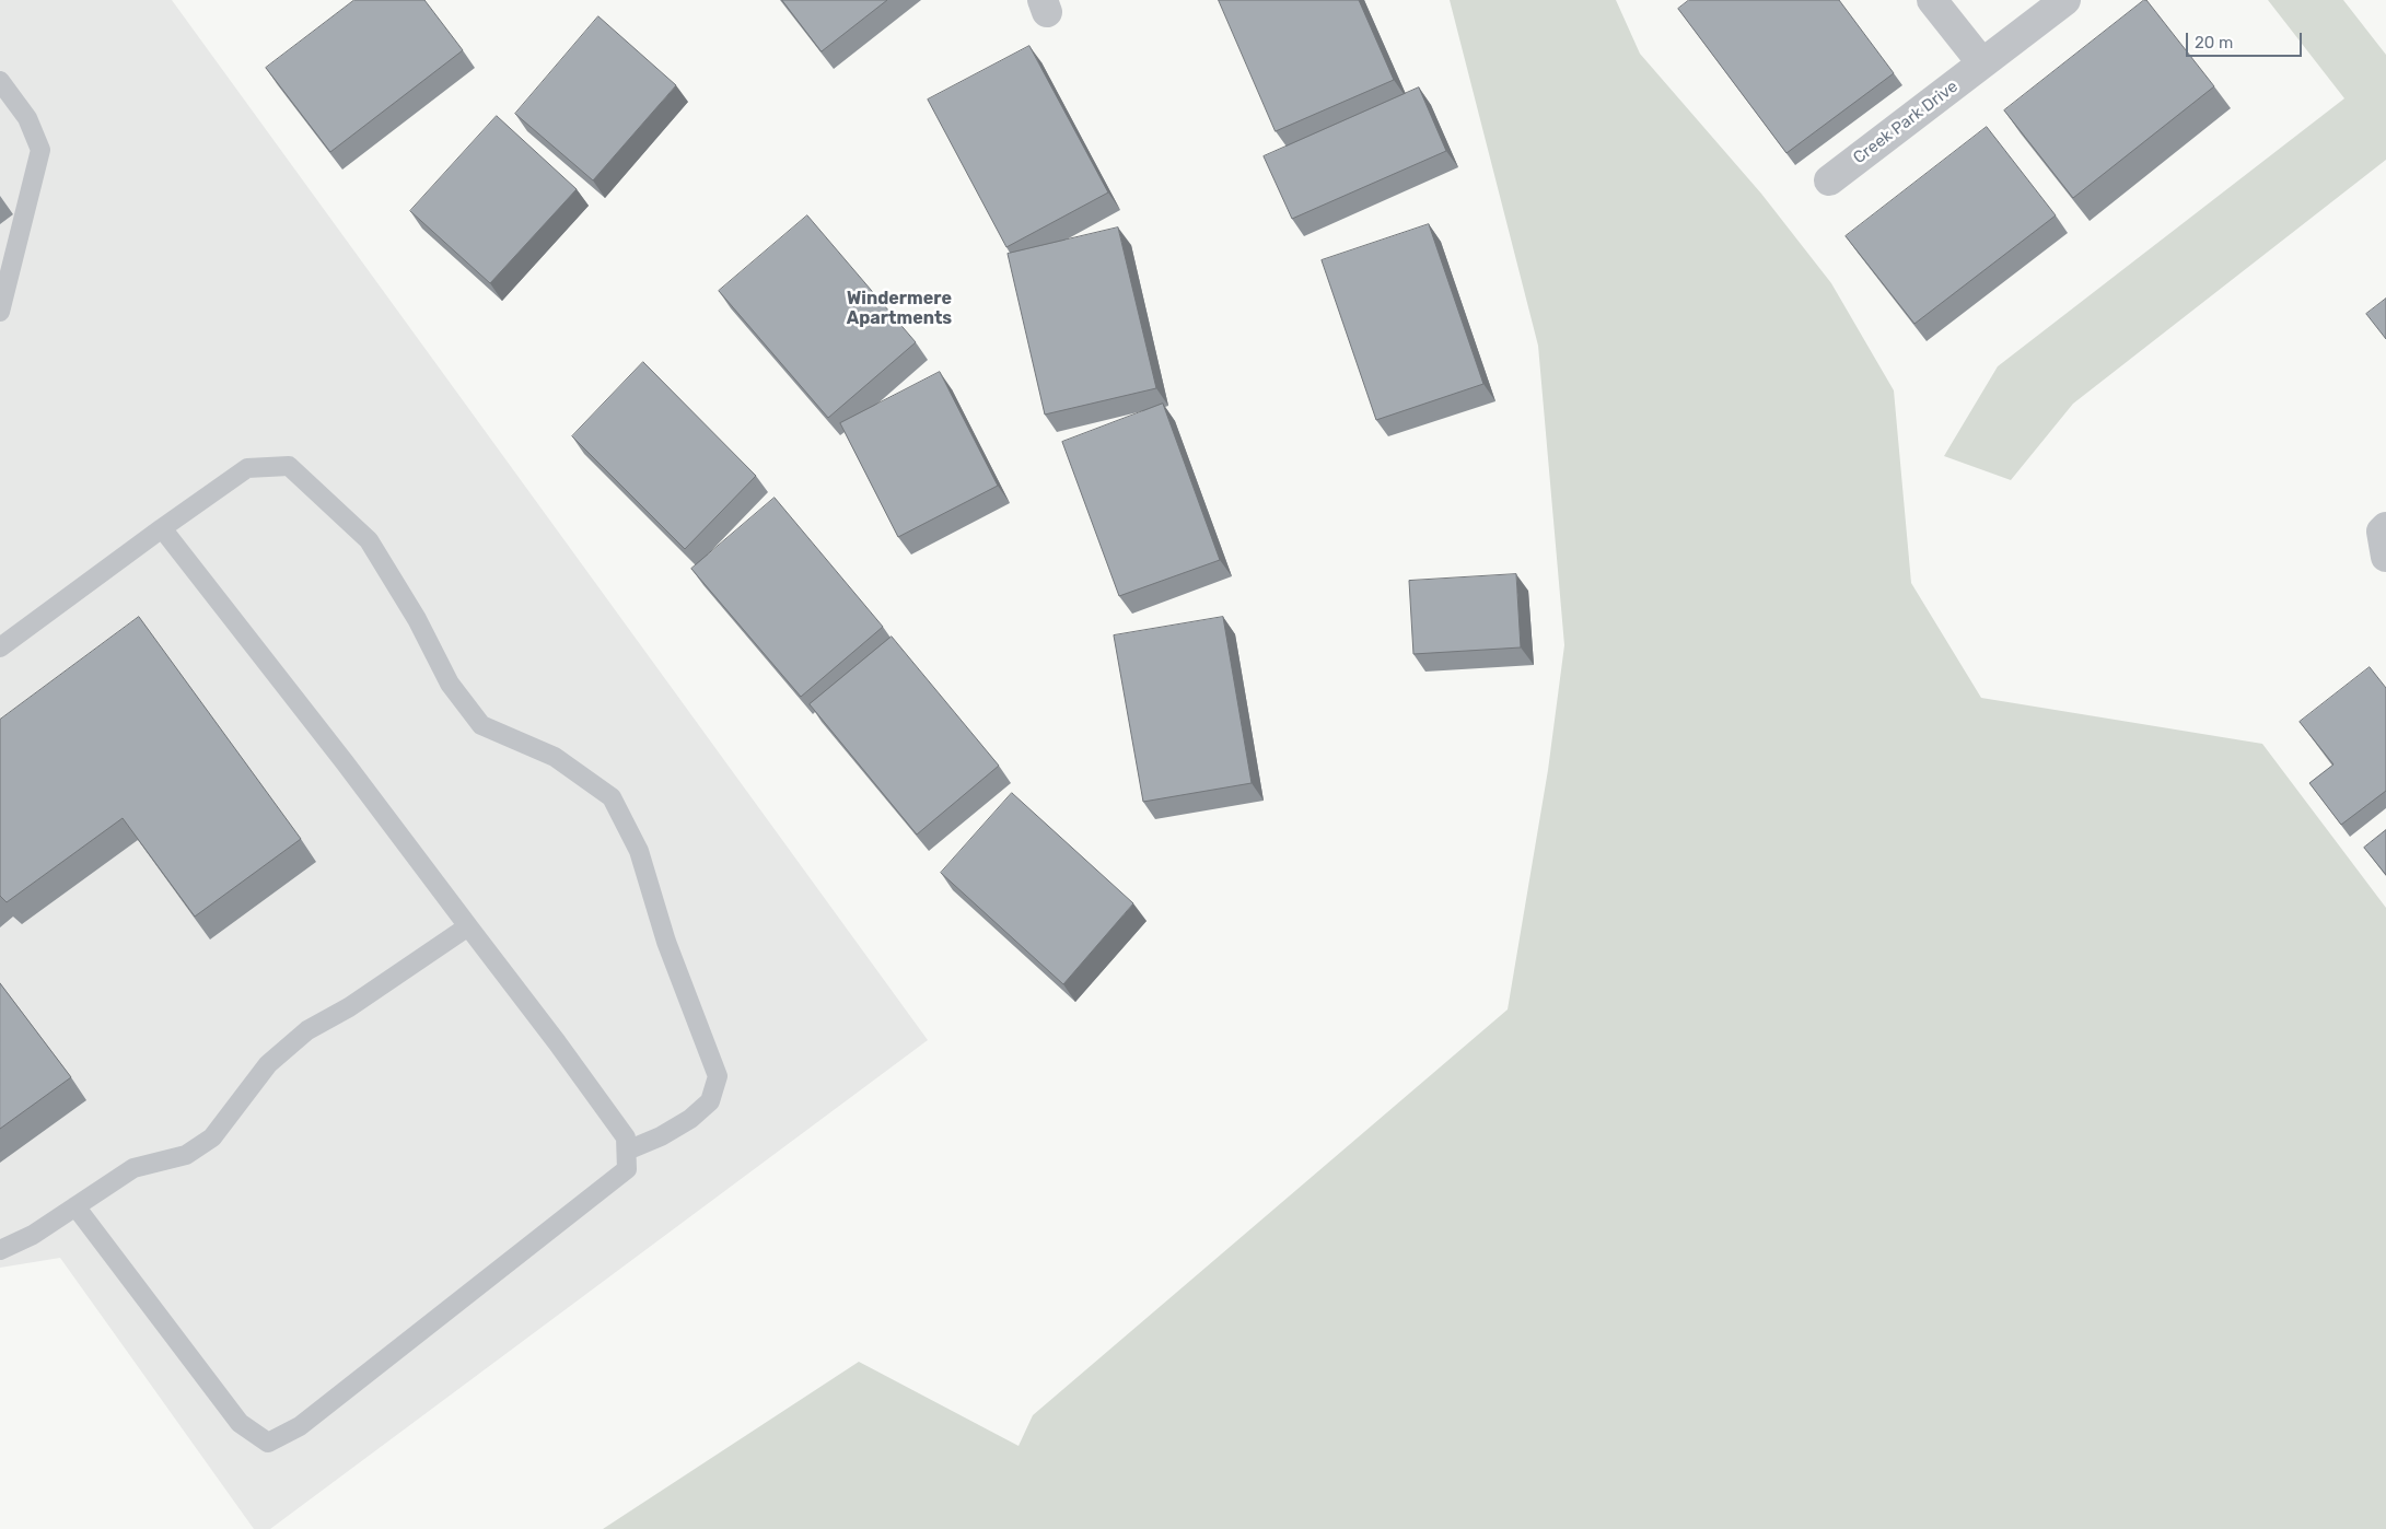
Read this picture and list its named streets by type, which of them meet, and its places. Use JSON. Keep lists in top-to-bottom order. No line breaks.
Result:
{"streets":{"street":["Creek Park Drive"]},"districts":["Windermere Apartments"],"scale_bar":"20 m"}
